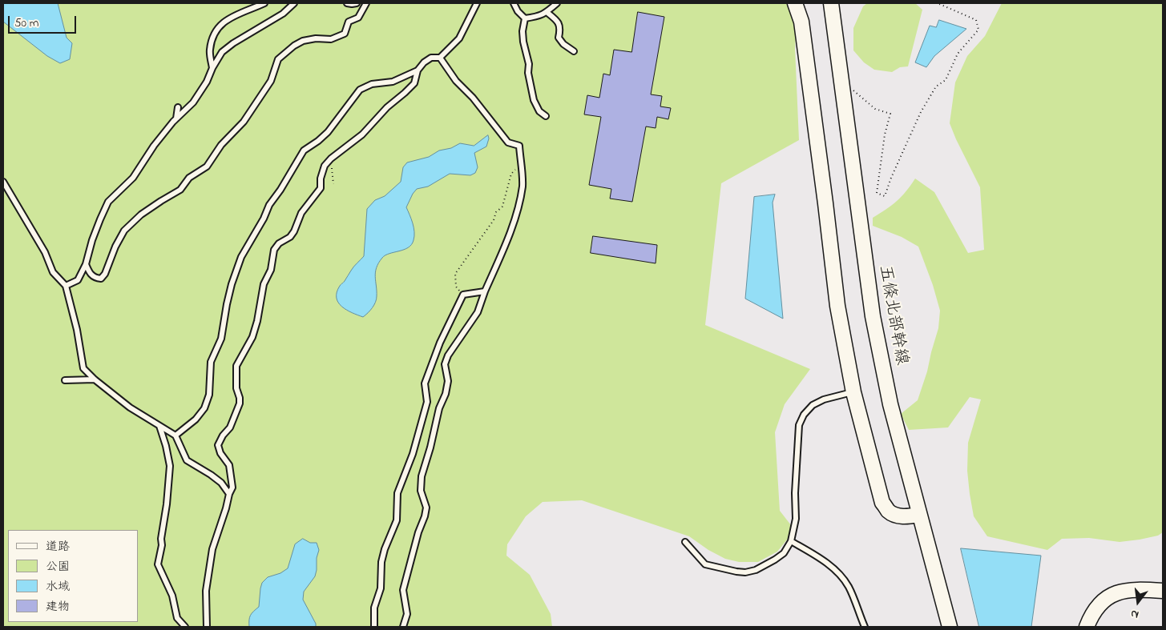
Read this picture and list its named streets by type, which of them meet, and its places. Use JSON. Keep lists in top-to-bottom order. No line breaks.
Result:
{"streets":{"street":["五條北部幹線"]},"legend":["道路","公園","水域","建物"],"scale_bar":"50 m","north":"bottom"}
